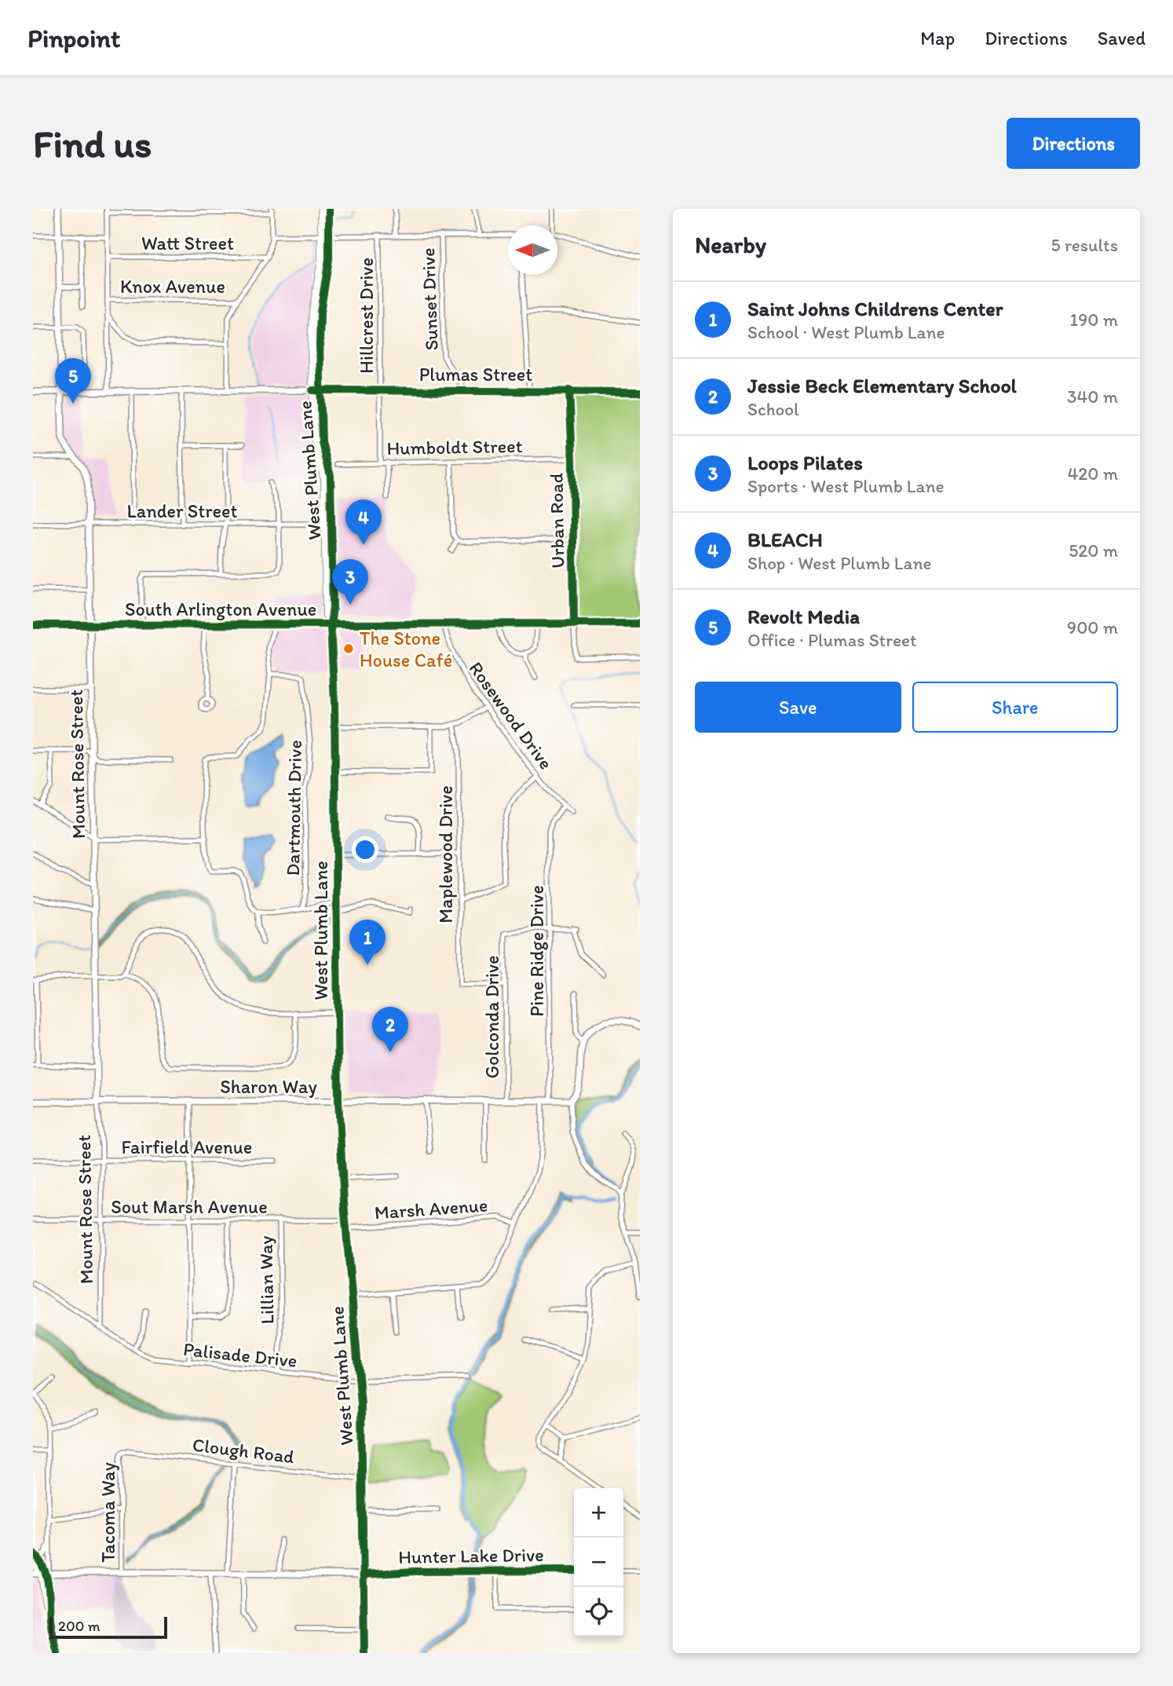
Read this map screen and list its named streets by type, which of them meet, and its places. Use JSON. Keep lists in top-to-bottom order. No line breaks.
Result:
{"streets":{"main road":["Plumas Street","West Plumb Lane","South Arlington Avenue"],"street":["Watt Street","Knox Avenue","Sunset Drive","Hillcrest Drive","Humboldt Street","Lander Street","Urban Road","Rosewood Drive","Mount Rose Street","Dartmouth Drive","Maplewood Drive","Pine Ridge Drive","Golconda Drive","Sharon Way","Fairfield Avenue","Sout Marsh Avenue","Marsh Avenue","Lillian Way","Palisade Drive","Clough Road","Tacoma Way","Hunter Lake Drive"]},"crossings":[["Sunset Drive","Plumas Street"],["Hillcrest Drive","Plumas Street"],["Hillcrest Drive","Humboldt Street"],["Plumas Street","West Plumb Lane"],["Plumas Street","Urban Road"],["Plumas Street","Mount Rose Street"],["Humboldt Street","Urban Road"],["West Plumb Lane","Lander Street"],["West Plumb Lane","South Arlington Avenue"],["West Plumb Lane","Sharon Way"],["West Plumb Lane","Sout Marsh Avenue"],["West Plumb Lane","Marsh Avenue"],["West Plumb Lane","Palisade Drive"],["West Plumb Lane","Clough Road"],["West Plumb Lane","Hunter Lake Drive"],["Lander Street","Mount Rose Street"],["Urban Road","South Arlington Avenue"],["South Arlington Avenue","Rosewood Drive"],["South Arlington Avenue","Mount Rose Street"],["South Arlington Avenue","Dartmouth Drive"],["Rosewood Drive","Pine Ridge Drive"],["Mount Rose Street","Sharon Way"],["Mount Rose Street","Fairfield Avenue"],["Mount Rose Street","Sout Marsh Avenue"],["Mount Rose Street","Palisade Drive"],["Maplewood Drive","Golconda Drive"],["Pine Ridge Drive","Golconda Drive"],["Pine Ridge Drive","Sharon Way"],["Golconda Drive","Sharon Way"],["Sout Marsh Avenue","Lillian Way"],["Lillian Way","Palisade Drive"],["Clough Road","Tacoma Way"],["Tacoma Way","Hunter Lake Drive"]],"places":["The Stone House Café"],"scale_bar":"200 m","north":"left","page":{"header":"Pinpoint","nav":["Map","Directions","Saved"],"buttons":["Directions",["Save","Share"]],"title":"Find us","heading":["Nearby","5 results"],"list":[{"mark":"1","name":"Saint Johns Childrens Center","note":"School · West Plumb Lane","value":"190 m"},{"mark":"2","name":"Jessie Beck Elementary School","note":"School","value":"340 m"},{"mark":"3","name":"Loops Pilates","note":"Sports · West Plumb Lane","value":"420 m"},{"mark":"4","name":"BLEACH","note":"Shop · West Plumb Lane","value":"520 m"},{"mark":"5","name":"Revolt Media","note":"Office · Plumas Street","value":"900 m"}],"pins":["5","4","3","1","2"],"map_buttons":["+","−"],"scale":"200 m"}}
